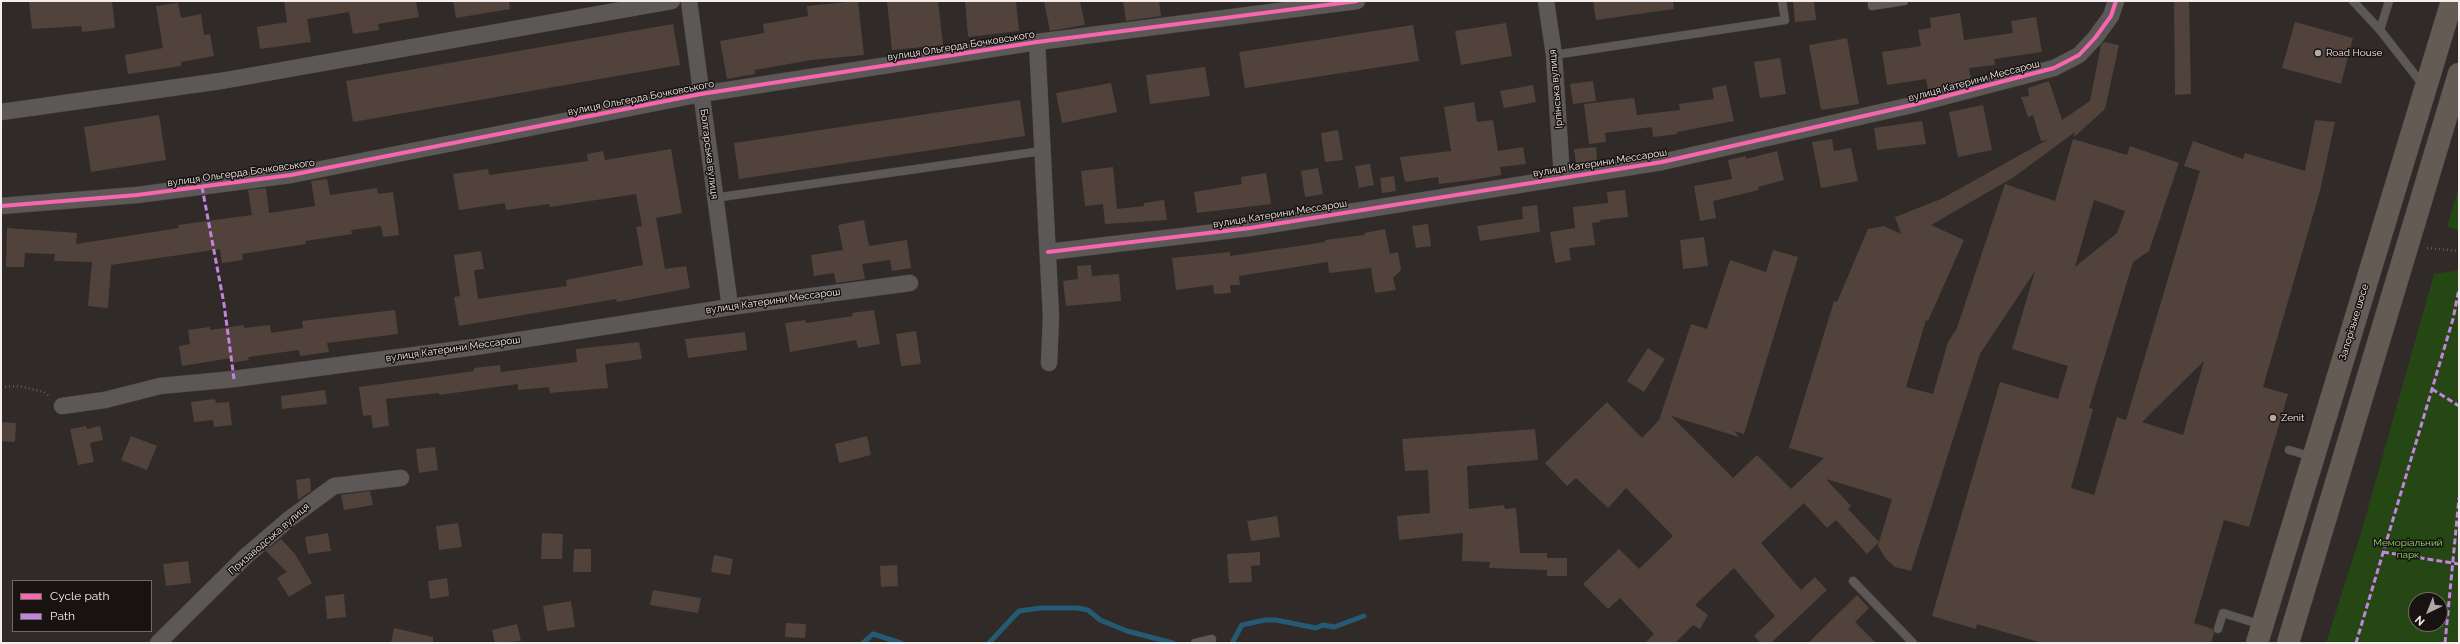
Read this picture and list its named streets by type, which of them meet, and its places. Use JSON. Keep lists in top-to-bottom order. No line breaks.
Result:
{"streets":{"main road":["Запорізьке шосе"],"street":["вулиця Ольгерда Бочковського","вулиця Катерини Мессарош","Ірпінська вулиця","Болгарська вулиця","Призаводська вулиця"]},"crossings":[["вулиця Ольгерда Бочковського","Болгарська вулиця"],["вулиця Катерини Мессарош","Ірпінська вулиця"],["вулиця Катерини Мессарош","Болгарська вулиця"]],"parks":["Меморіальний парк"],"places":["Road House","Zenit"],"legend":["Cycle path","Path"],"north":"bottom left"}
